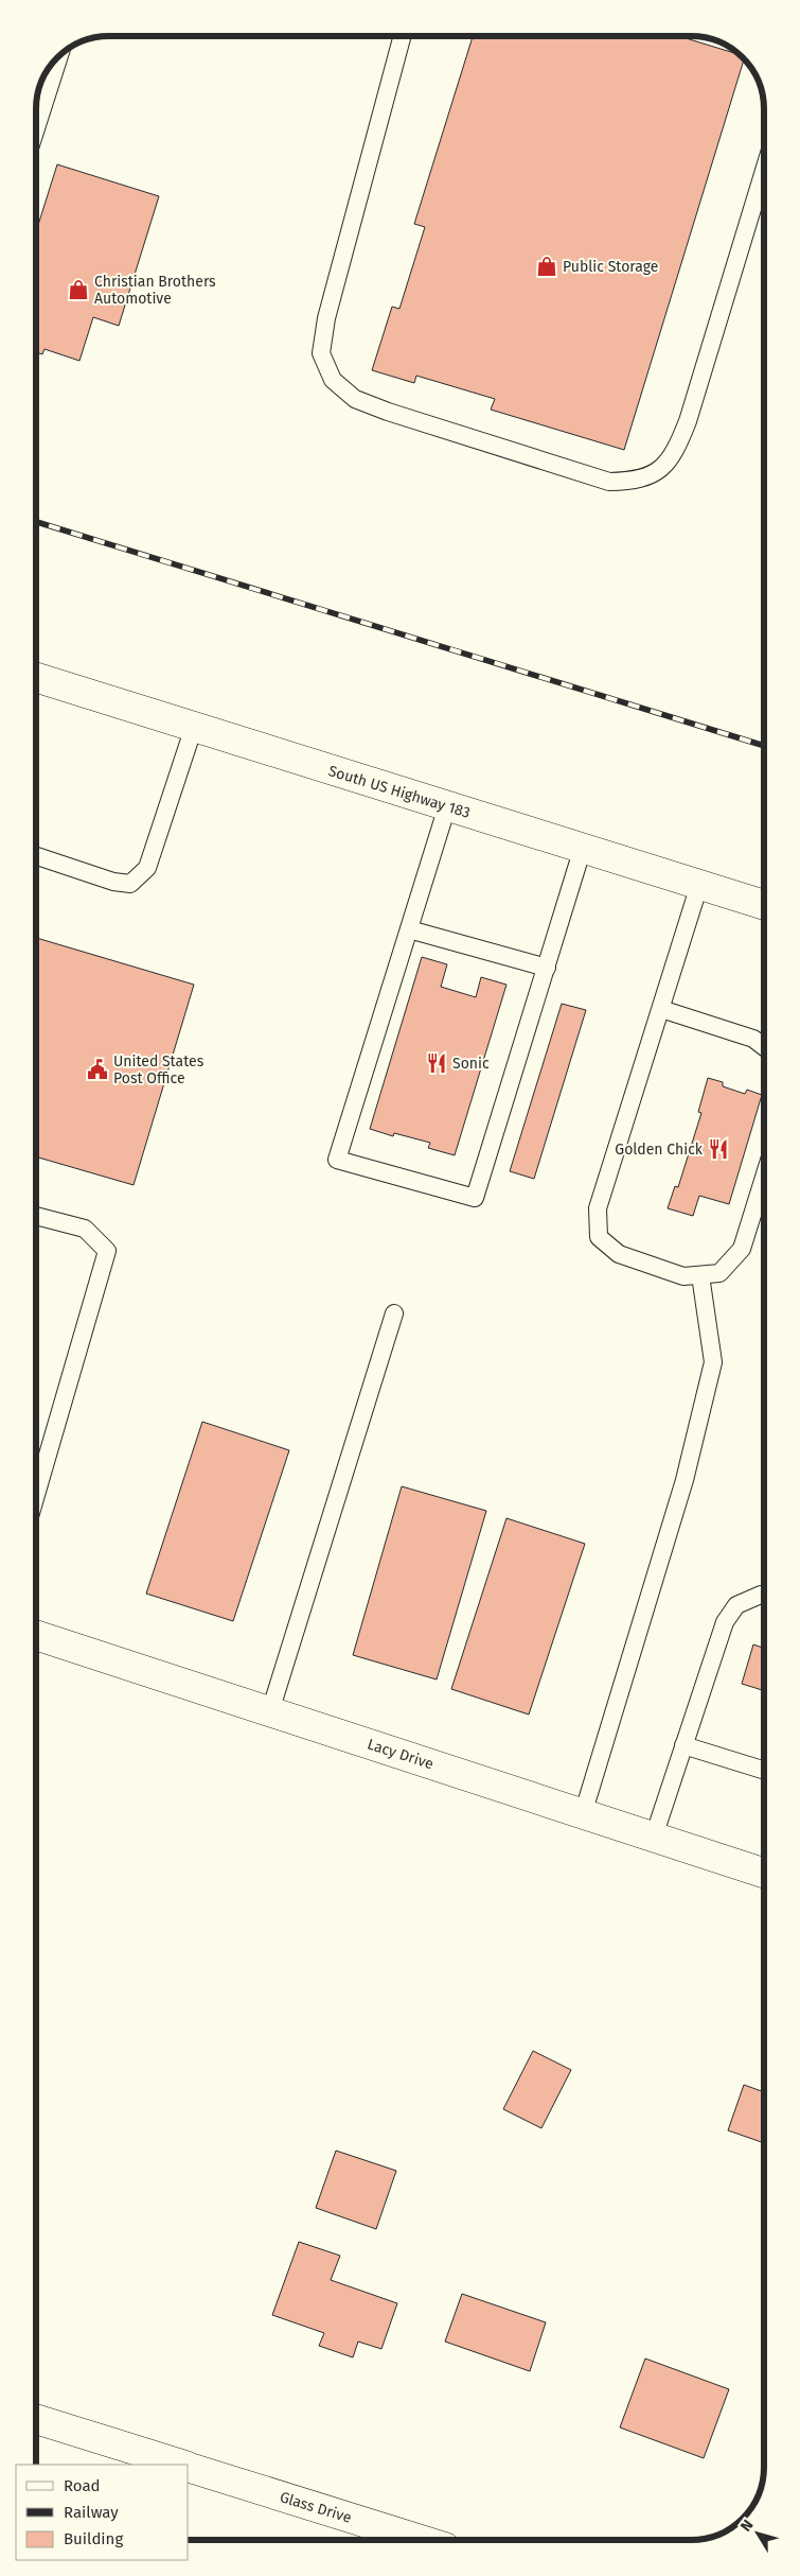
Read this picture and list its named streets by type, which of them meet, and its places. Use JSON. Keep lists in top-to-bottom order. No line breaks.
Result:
{"streets":{"street":["South US Highway 183","Lacy Drive","Glass Drive"]},"places":{"shop":["Public Storage","Christian Brothers Automotive"],"restaurant":["Sonic","Golden Chick"],"public building":["United States Post Office"]},"legend":["Road","Railway","Building"],"north":"top left"}
